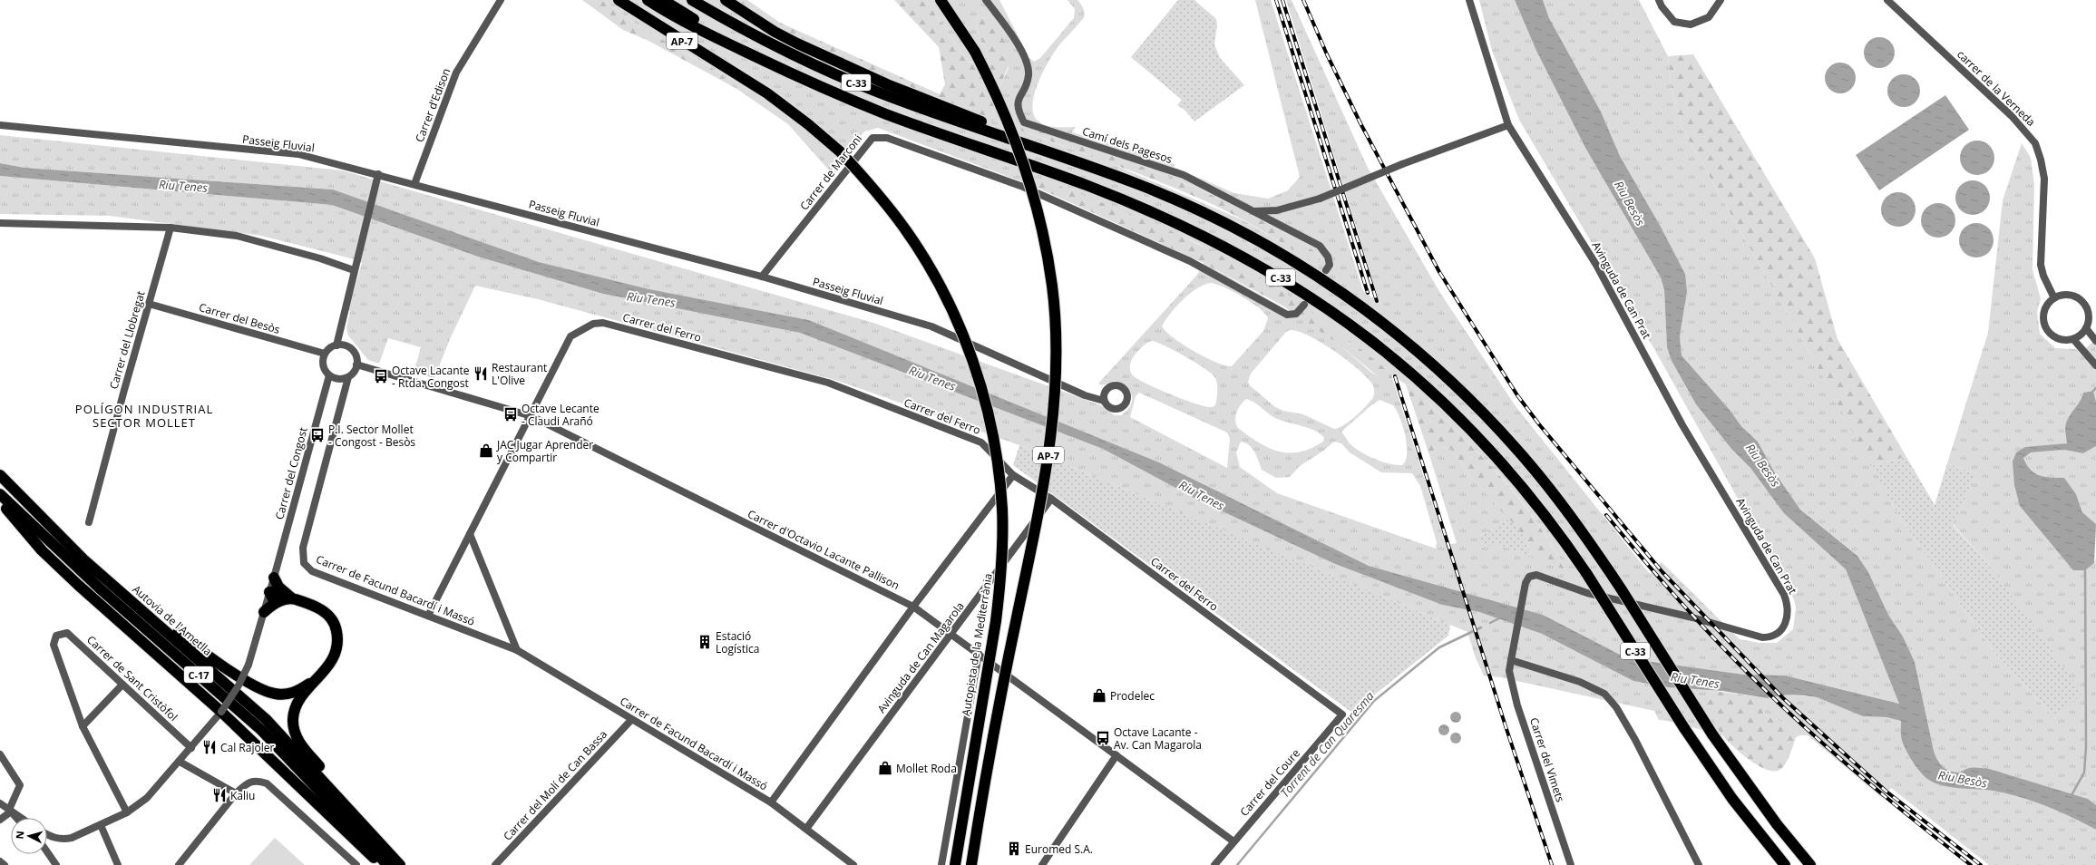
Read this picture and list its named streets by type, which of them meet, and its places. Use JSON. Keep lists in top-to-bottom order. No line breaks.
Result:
{"streets":{"highway":["AP-7","C-33","Autovia de l'Ametlla","Autopista de la Mediterrània","C-17"],"street":["carrer de la Verneda","Carrer d'Edison","Passeig Fluvial","Camí dels Pagesos","Carrer de Marconi","Avinguda de Can Prat","Carrer del Besòs","Carrer del Ferro","Carrer del Llobregat","Carrer del Congost","Carrer d'Octavio Lacante Pallison","Carrer de Facund Bacardí i Massó","Avinguda de Can Magarola","Carrer de Sant Cristòfol","Carrer del Vimets","Carrer del Coure","Carrer del Molí de Can Bassa"]},"crossings":[["Carrer d'Edison","Passeig Fluvial"],["Passeig Fluvial","Carrer de Marconi"],["Avinguda de Can Prat","Carrer del Vimets"],["Carrer del Besòs","Carrer del Llobregat"],["Carrer del Besòs","Carrer del Congost"],["Carrer del Besòs","Carrer d'Octavio Lacante Pallison"],["Carrer del Besòs","Carrer de Facund Bacardí i Massó"],["Carrer del Ferro","Carrer d'Octavio Lacante Pallison"],["Carrer del Ferro","Carrer de Facund Bacardí i Massó"],["Carrer del Ferro","Avinguda de Can Magarola"],["Carrer del Ferro","Carrer del Coure"],["Carrer del Congost","Carrer d'Octavio Lacante Pallison"],["Carrer del Congost","Carrer de Facund Bacardí i Massó"],["Carrer del Congost","Carrer de Sant Cristòfol"],["Carrer d'Octavio Lacante Pallison","Carrer de Facund Bacardí i Massó"],["Carrer d'Octavio Lacante Pallison","Avinguda de Can Magarola"],["Carrer d'Octavio Lacante Pallison","Carrer del Coure"],["Carrer de Facund Bacardí i Massó","Avinguda de Can Magarola"],["Carrer de Facund Bacardí i Massó","Carrer del Molí de Can Bassa"]],"districts":["POLÍGON INDUSTRIAL SECTOR MOLLET"],"water":["Riu Tenes","Riu Besòs","Torrent de Can Quaresma"],"places":{"restaurant":["Restaurant L'Olive","Cal Rajoler","Kaliu"],"bus stop":["Octave Lacante - Rtda. Congost","Octave Lecante - Claudi Arañó","P.I. Sector Mollet - Congost - Besòs","Octave Lacante - Av. Can Magarola"],"shop":["JAC Jugar Aprender y Compartir","Prodelec","Mollet Roda"],"building":["Estació Logística","Euromed S.A."]},"north":"left"}
